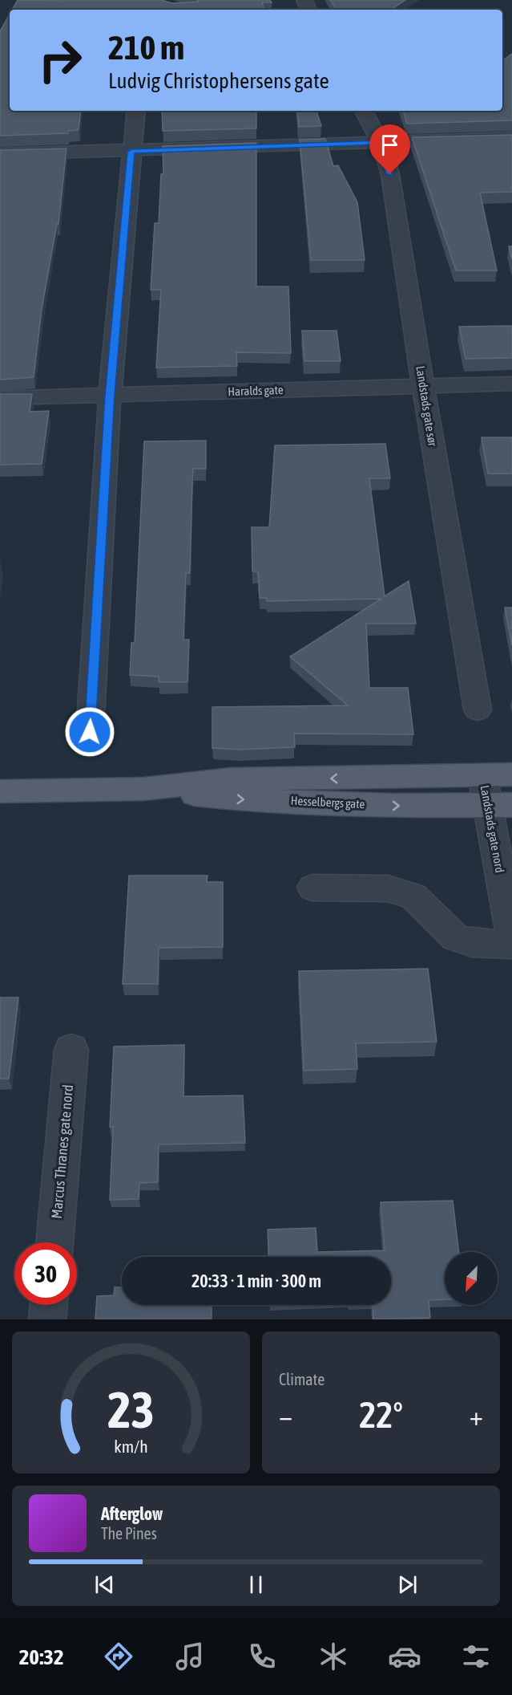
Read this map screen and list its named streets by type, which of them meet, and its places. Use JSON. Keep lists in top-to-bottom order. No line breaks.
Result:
{"streets":{"main road":["Hesselbergs gate"],"street":["Haralds gate","Landstads gate sør","Landstads gate nord","Marcus Thranes gate nord"]},"crossings":[["Haralds gate","Landstads gate sør"],["Hesselbergs gate","Landstads gate nord"]],"north":"bottom left","page":{"turn":["210 m","Ludvig Christophersens gate"],"limit":"30","trip":"20:33 · 1 min · 300 m","tile":"Climate","heat":["−","22°","+"],"song":["Afterglow","The Pines"],"tabs":"20:32","gauge":["23","km/h"]}}
